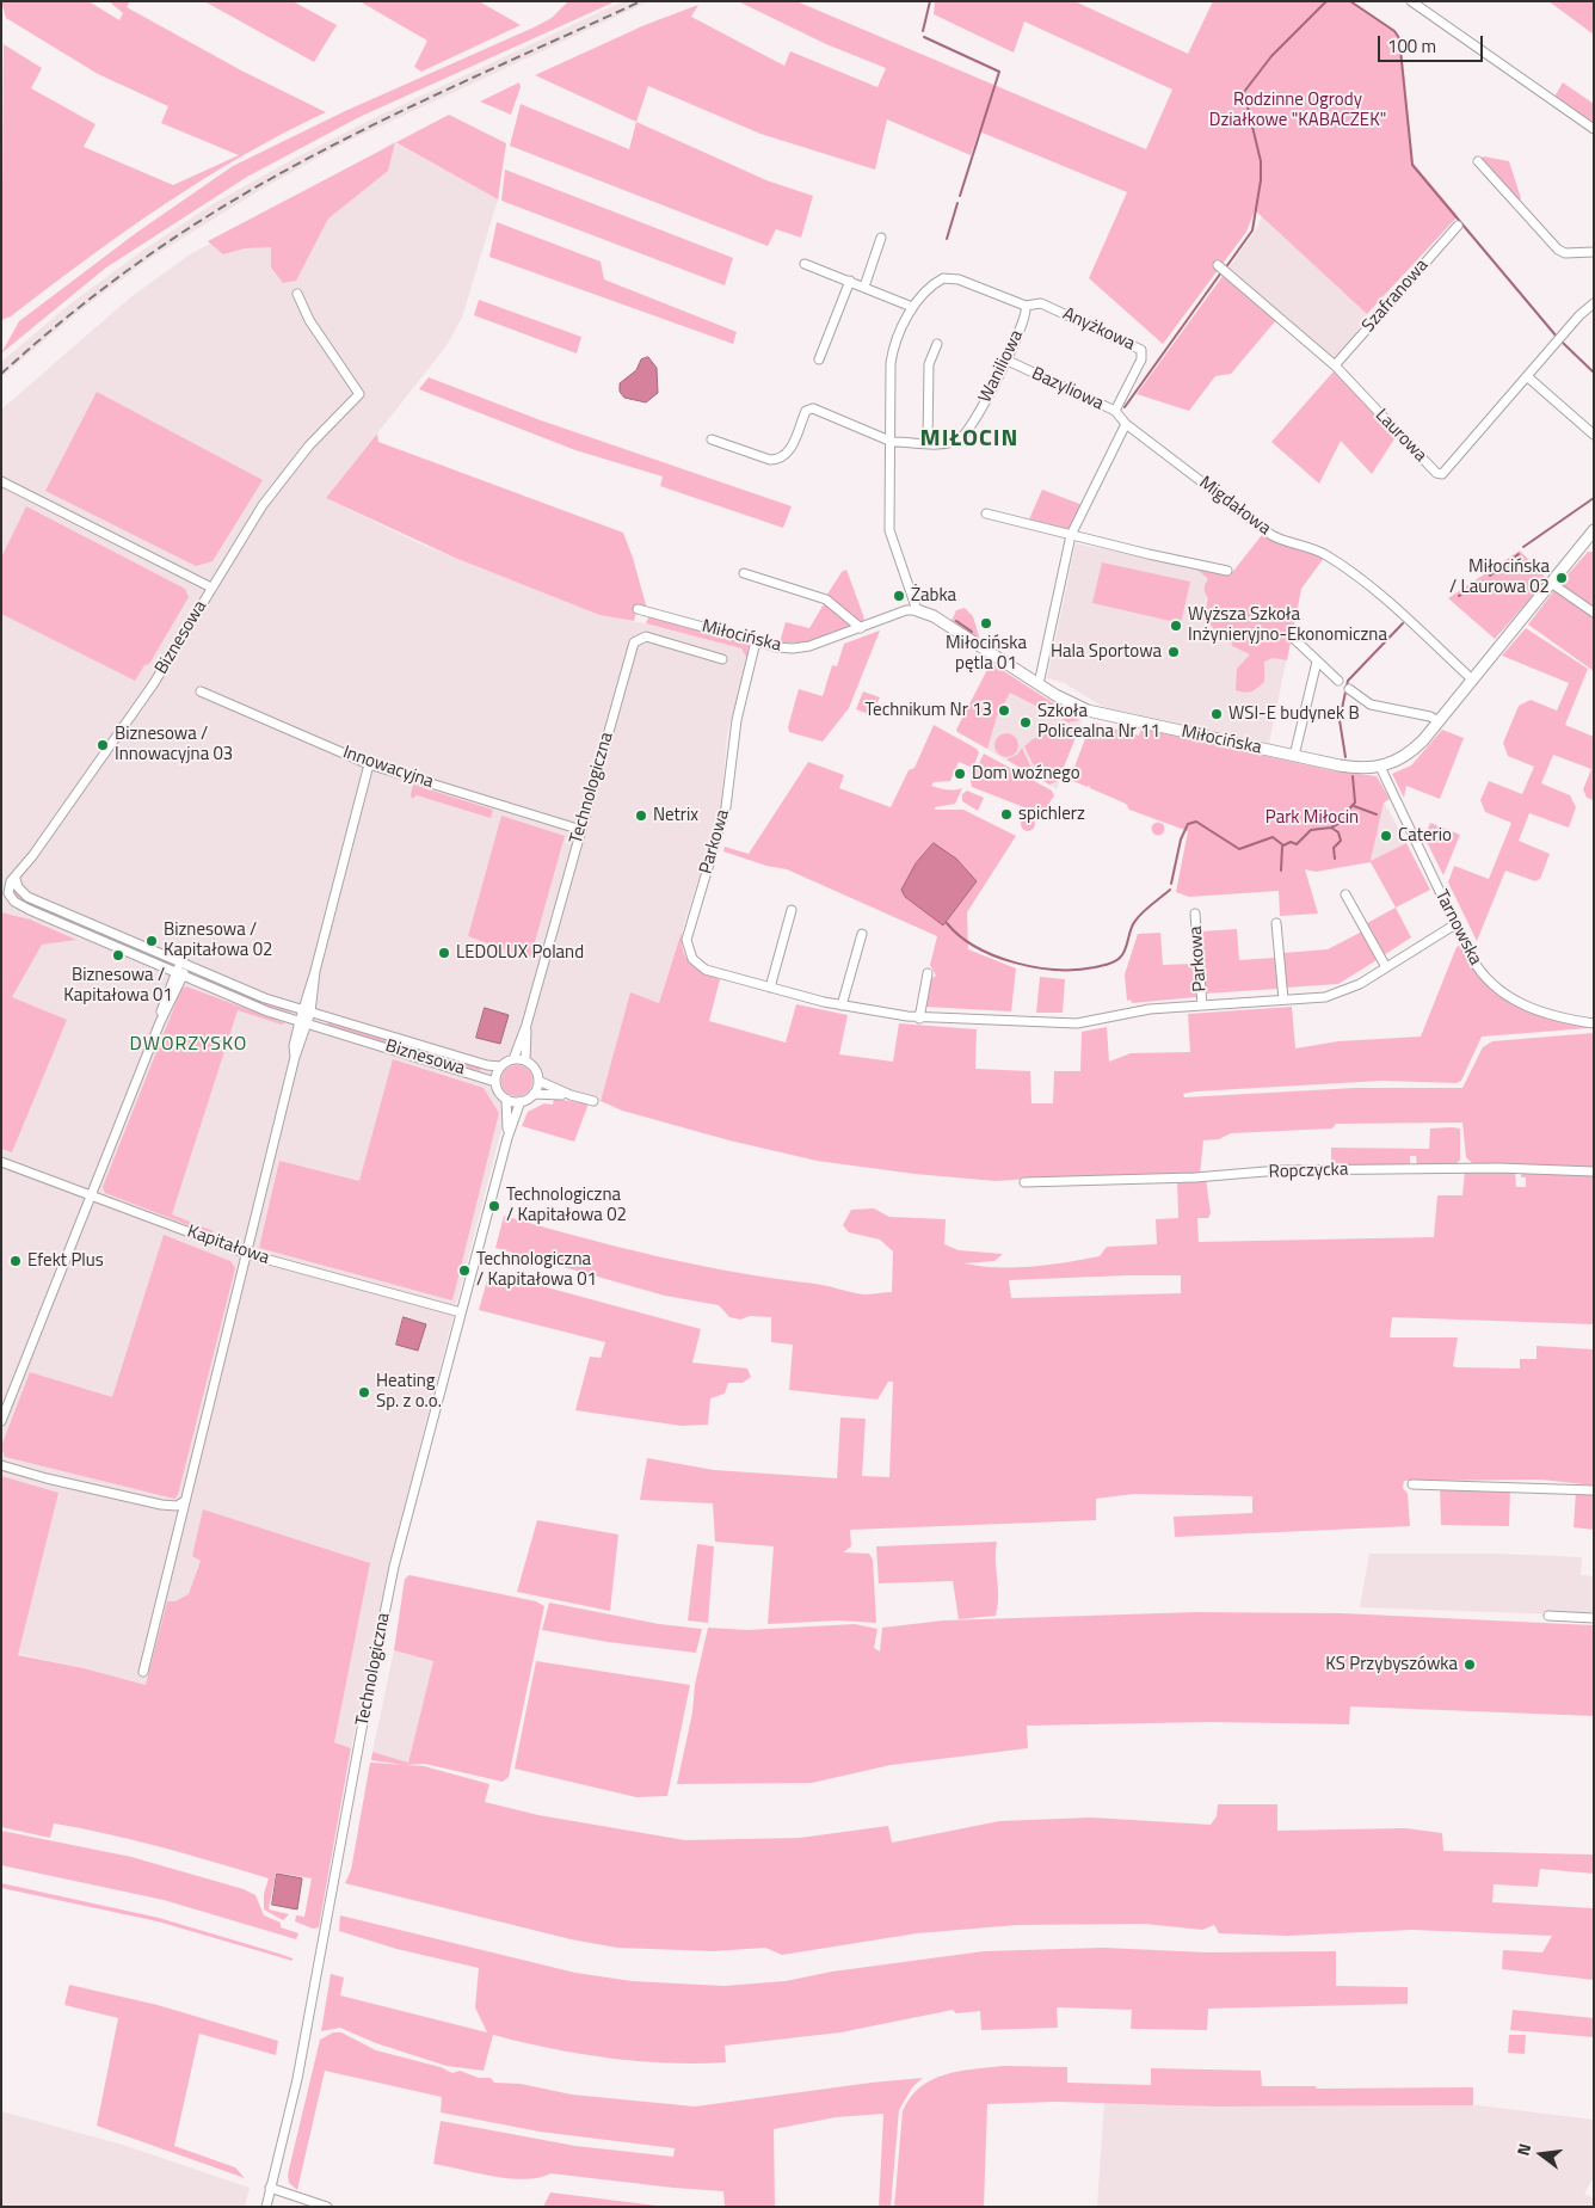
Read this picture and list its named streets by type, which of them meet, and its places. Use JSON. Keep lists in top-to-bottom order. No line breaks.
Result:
{"streets":{"street":["Szafranowa","Anyżkowa","Waniliowa","Bazyliowa","Laurowa","Migdałowa","Miłocińska","Biznesowa","Innowacyjna","Technologiczna","Parkowa","Tarnowska","Ropczycka","Kapitałowa"]},"crossings":[["Szafranowa","Laurowa"],["Anyżkowa","Waniliowa"],["Anyżkowa","Bazyliowa"],["Waniliowa","Bazyliowa"],["Waniliowa","Miłocińska"],["Bazyliowa","Migdałowa"],["Migdałowa","Miłocińska"],["Miłocińska","Parkowa"],["Miłocińska","Tarnowska"],["Biznesowa","Technologiczna"],["Innowacyjna","Technologiczna"],["Technologiczna","Kapitałowa"],["Parkowa","Tarnowska"]],"districts":["MIŁOCIN","DWORZYSKO"],"parks":["Rodzinne Ogrody Działkowe \"KABACZEK\"","Park Miłocin"],"places":["Miłocińska / Laurowa 02","Żabka","Miłocińska pętla 01","Wyższa Szkoła Inżynieryjno-Ekonomiczna","Hala Sportowa","Technikum Nr 13","WSI-E budynek B","Szkoła Policealna Nr 11","Biznesowa / Innowacyjna 03","Dom woźnego","spichlerz","Netrix","Caterio","Biznesowa / Kapitałowa 02","LEDOLUX Poland","Biznesowa / Kapitałowa 01","Technologiczna / Kapitałowa 02","Efekt Plus","Technologiczna / Kapitałowa 01","Heating Sp. z o.o.","KS Przybyszówka"],"scale_bar":"100 m","north":"left"}
